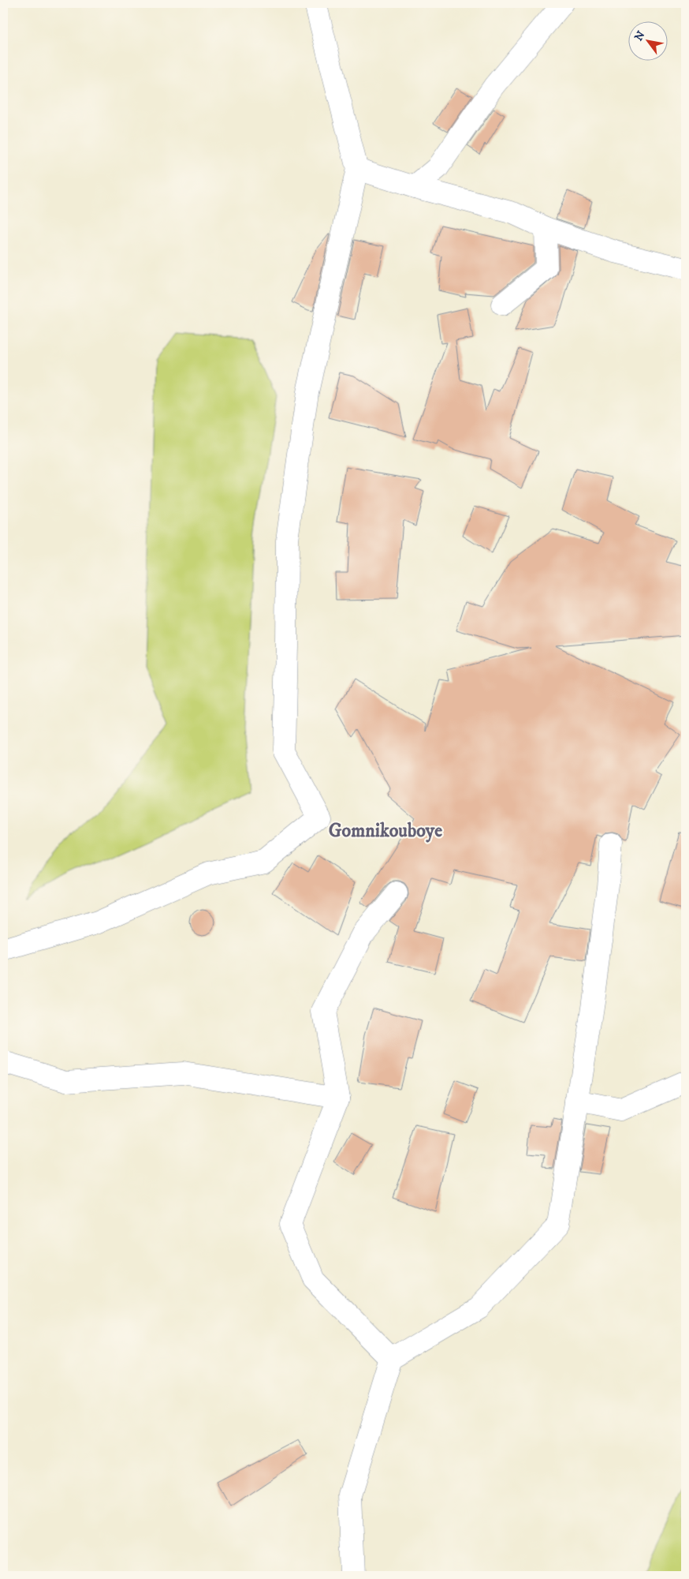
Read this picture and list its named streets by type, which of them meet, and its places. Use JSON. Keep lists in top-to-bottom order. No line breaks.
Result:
{"districts":["Gomnikouboye"],"north":"top left"}
